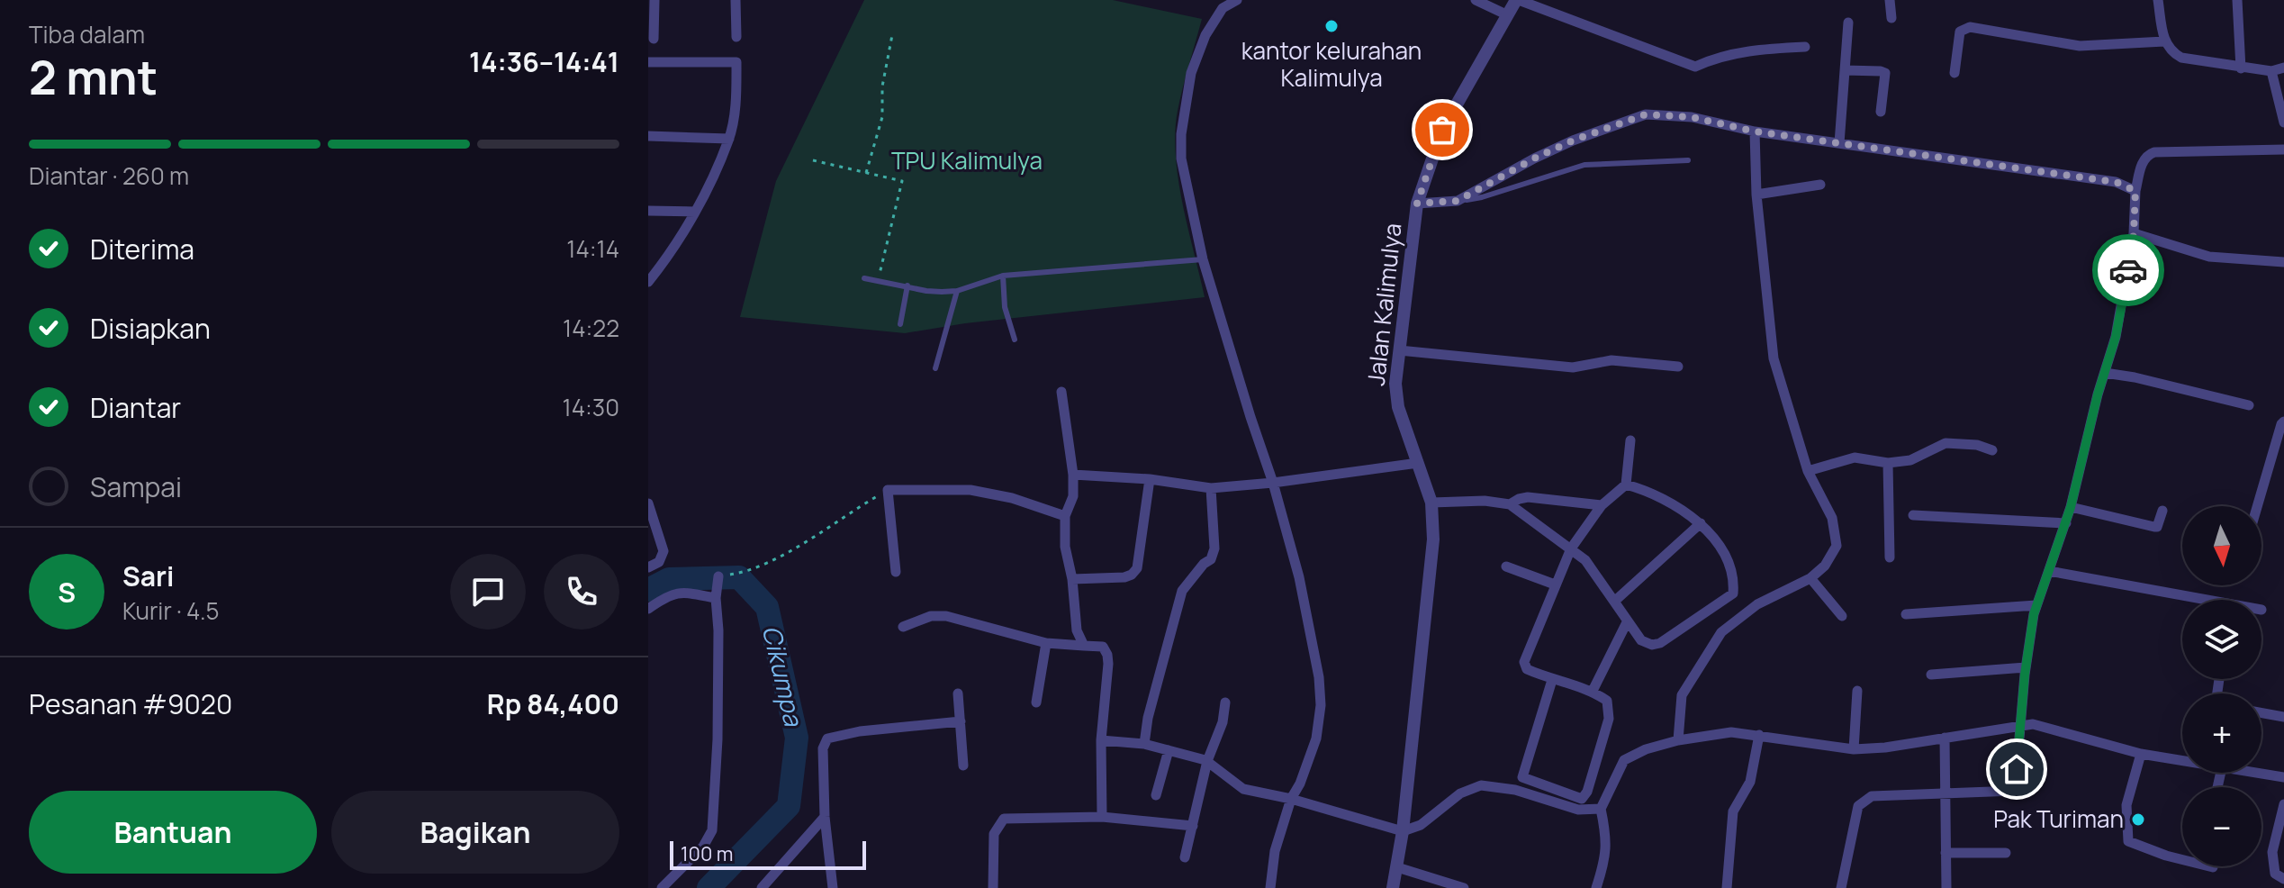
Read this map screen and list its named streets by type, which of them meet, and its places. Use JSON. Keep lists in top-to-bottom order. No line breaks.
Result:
{"streets":{"street":["Jalan Kalimulya"]},"water":["Cikumpa"],"parks":["TPU Kalimulya"],"places":["kantor kelurahan Kalimulya","Pak Turiman"],"scale_bar":"100 m","north":"bottom","page":{"heading":["2 mnt","Tiba dalam","14:36–14:41"],"panel":["Sari","Kurir · 4.5","Pesanan #9020","Rp 84,400"],"bar":"Diantar · 260 m","list":[["Diterima","14:14"],["Disiapkan","14:22"],["Diantar","14:30"],"Sampai"],"map_buttons":["+","−"],"round":"S","buttons":["Bantuan","Bagikan"],"scale":"100 m"}}
